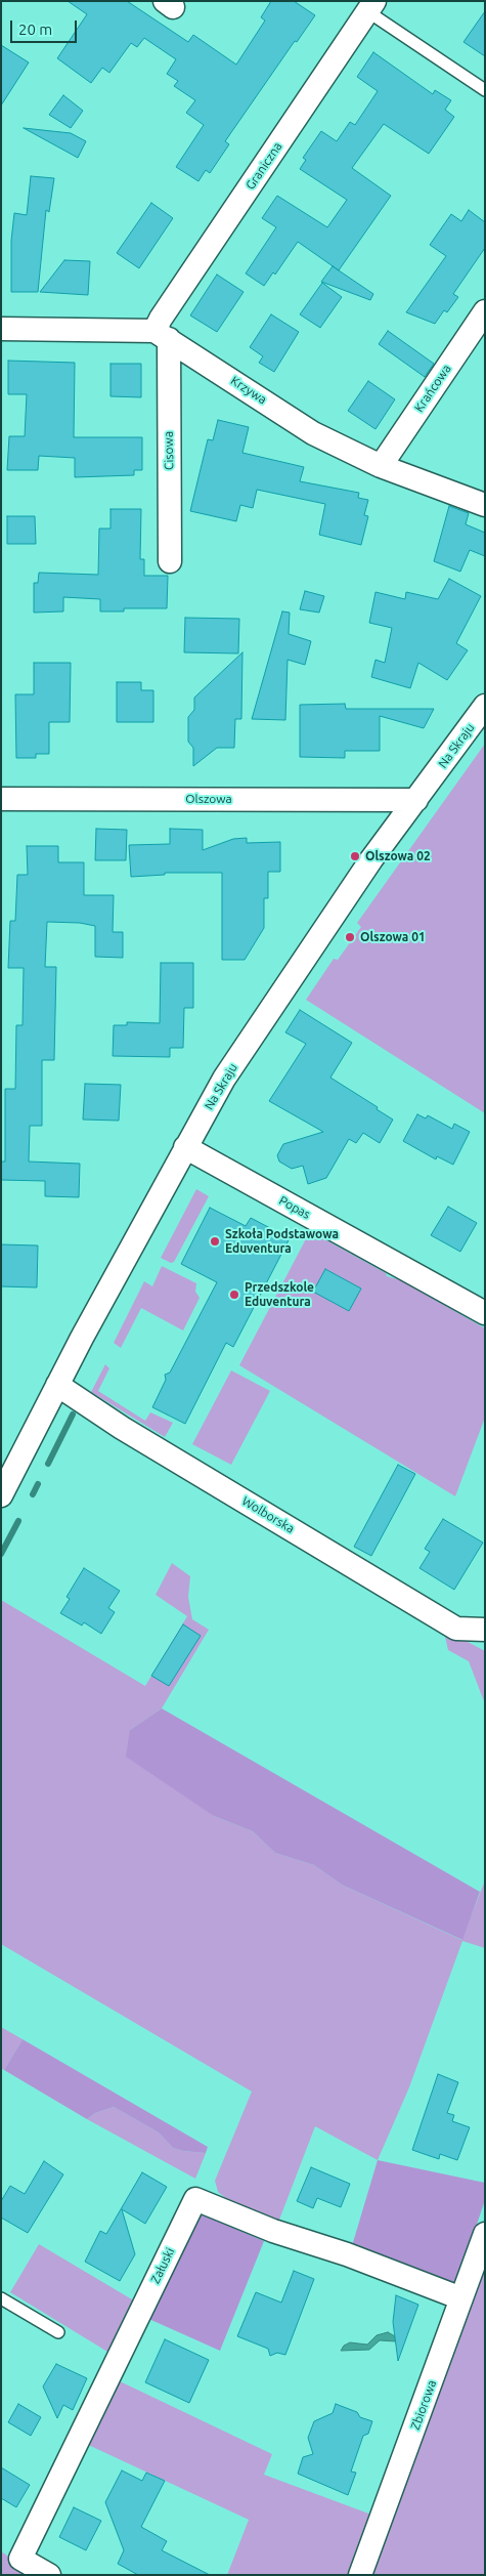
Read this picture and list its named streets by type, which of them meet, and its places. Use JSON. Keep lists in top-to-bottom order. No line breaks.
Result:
{"streets":{"street":["Graniczna","Krańcowa","Krzywa","Cisowa","Na Skraju","Olszowa","Popas","Wolborska","Załuski","Zbiorowa"]},"crossings":[["Graniczna","Krzywa"],["Graniczna","Cisowa"],["Krańcowa","Krzywa"],["Krzywa","Cisowa"],["Na Skraju","Olszowa"],["Na Skraju","Popas"],["Na Skraju","Wolborska"],["Załuski","Zbiorowa"]],"places":["Olszowa 02","Olszowa 01","Szkoła Podstawowa Eduventura","Przedszkole Eduventura"],"scale_bar":"20 m"}
